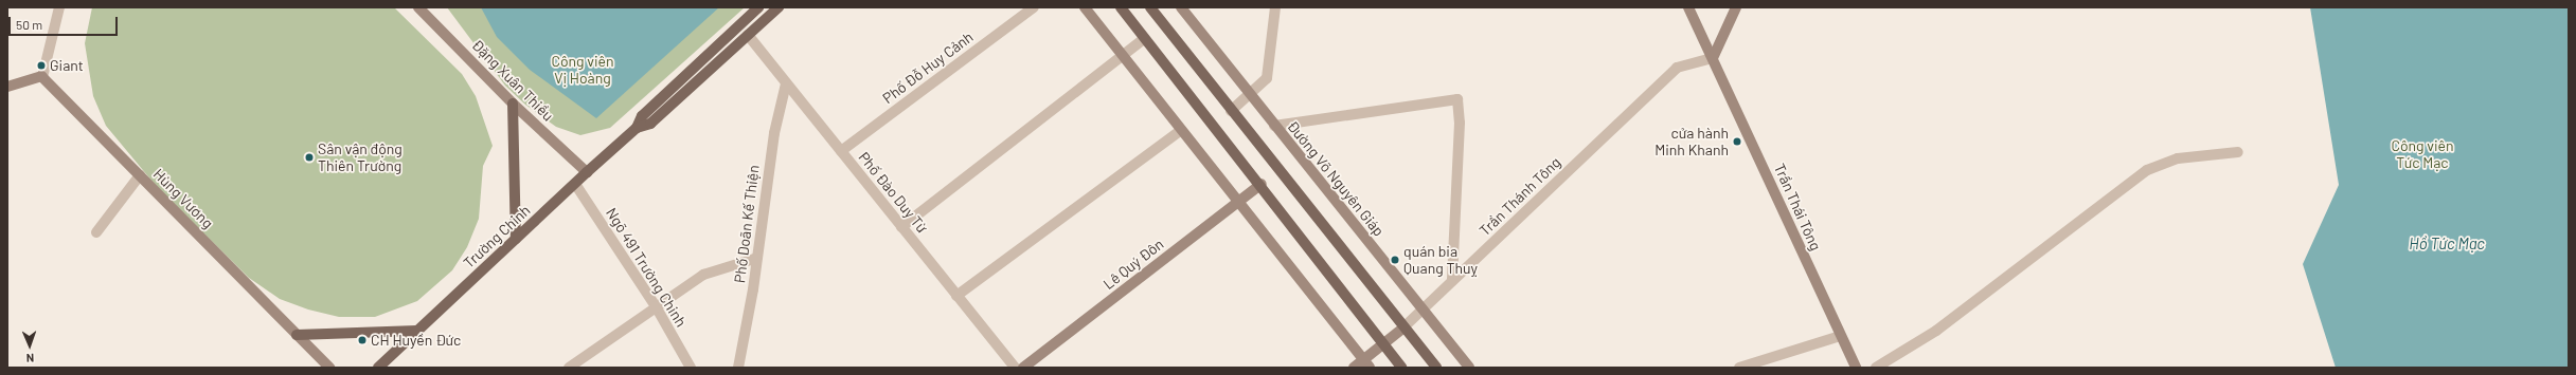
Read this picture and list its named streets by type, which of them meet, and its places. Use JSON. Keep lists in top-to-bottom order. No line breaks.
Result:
{"streets":{"main road":["Trường Chinh"],"street":["Phố Đỗ Huy Cảnh","Đặng Xuân Thiều","Đường Võ Nguyên Giáp","Phố Đào Duy Từ","Trần Thánh Tông","Hùng Vương","Trần Thái Tông","Phố Doãn Kế Thiện","Lê Quý Đôn","Ngõ 491 Trường Chinh"]},"crossings":[["Phố Đỗ Huy Cảnh","Phố Đào Duy Từ"],["Đặng Xuân Thiều","Trường Chinh"],["Đường Võ Nguyên Giáp","Trần Thánh Tông"],["Phố Đào Duy Từ","Phố Doãn Kế Thiện"],["Phố Đào Duy Từ","Trường Chinh"],["Trần Thánh Tông","Trần Thái Tông"],["Trường Chinh","Ngõ 491 Trường Chinh"]],"water":["Hồ Tức Mạc"],"parks":["Công viên Vị Hoàng","Công viên Tức Mạc"],"places":["Giant","cửa hành Minh Khanh","Sân vận động Thiên Trường","quán bia Quang Thuỵ","CH Huyền Đức"],"scale_bar":"50 m","north":"bottom"}
